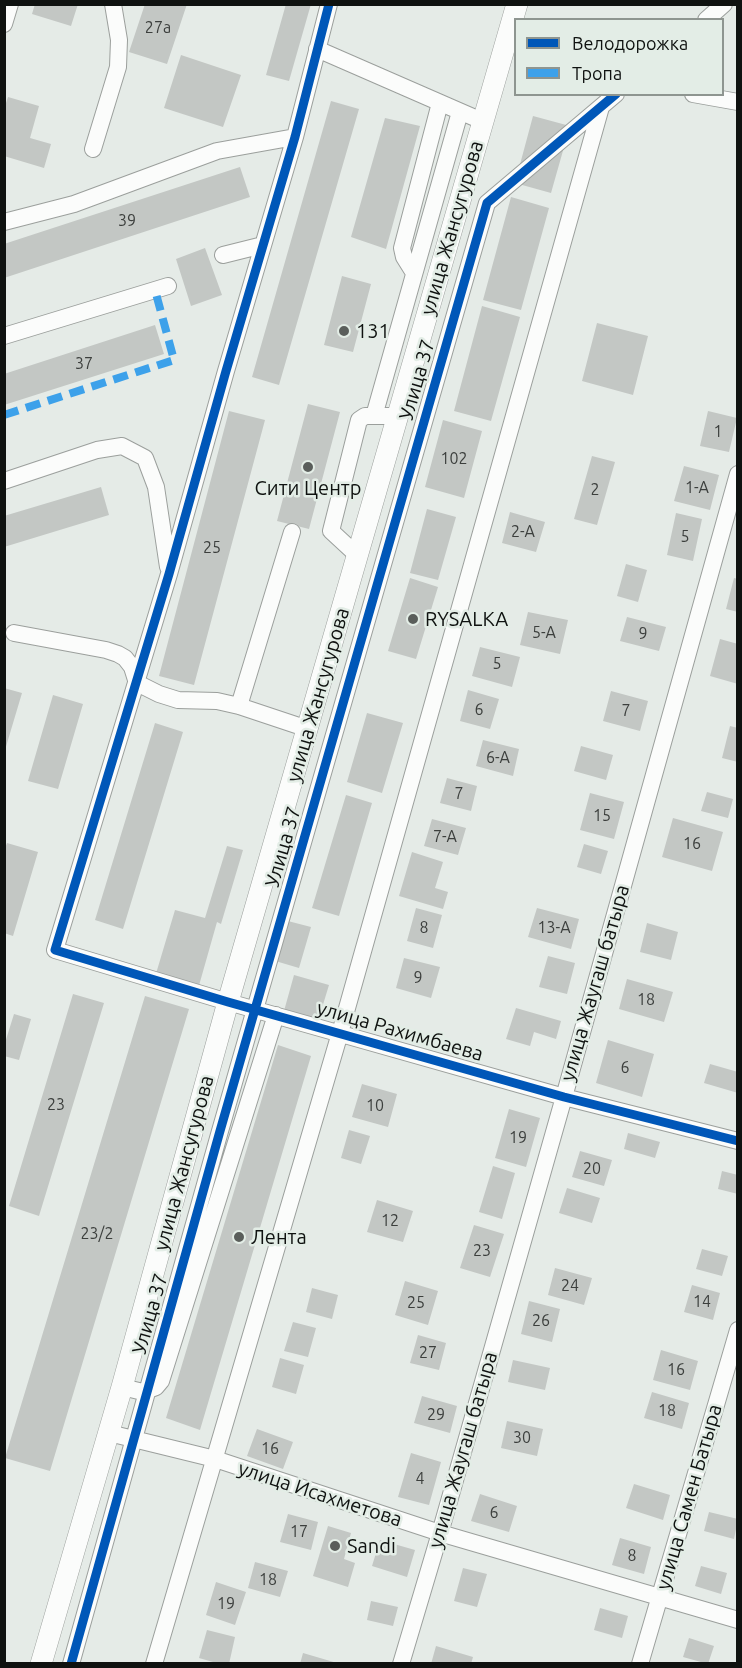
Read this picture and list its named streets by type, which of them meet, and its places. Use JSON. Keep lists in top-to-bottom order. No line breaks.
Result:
{"streets":{"main road":["улица Жансугурова"],"street":["Улица 37","улица Жаугаш батыра","улица Рахимбаева","улица Исахметова","улица Самен Батыра"]},"crossings":[["улица Жансугурова","улица Рахимбаева"],["улица Жансугурова","улица Исахметова"],["улица Жаугаш батыра","улица Рахимбаева"],["улица Жаугаш батыра","улица Исахметова"],["улица Исахметова","улица Самен Батыра"]],"places":["131","Сити Центр","RYSALKA","Лента","Sandi"],"house_numbers":["27a","39","37","1","102","1-А","2","2-А","5","25","5-А","9","5","6","7","6-А","7","15","7-А","16","8","13-А","9","18","6","23","10","19","20","12","23/2","23","24","14","25","26","27","16","18","29","30","16","4","6","17","8","18","19"],"legend":["Велодорожка","Тропа"]}
